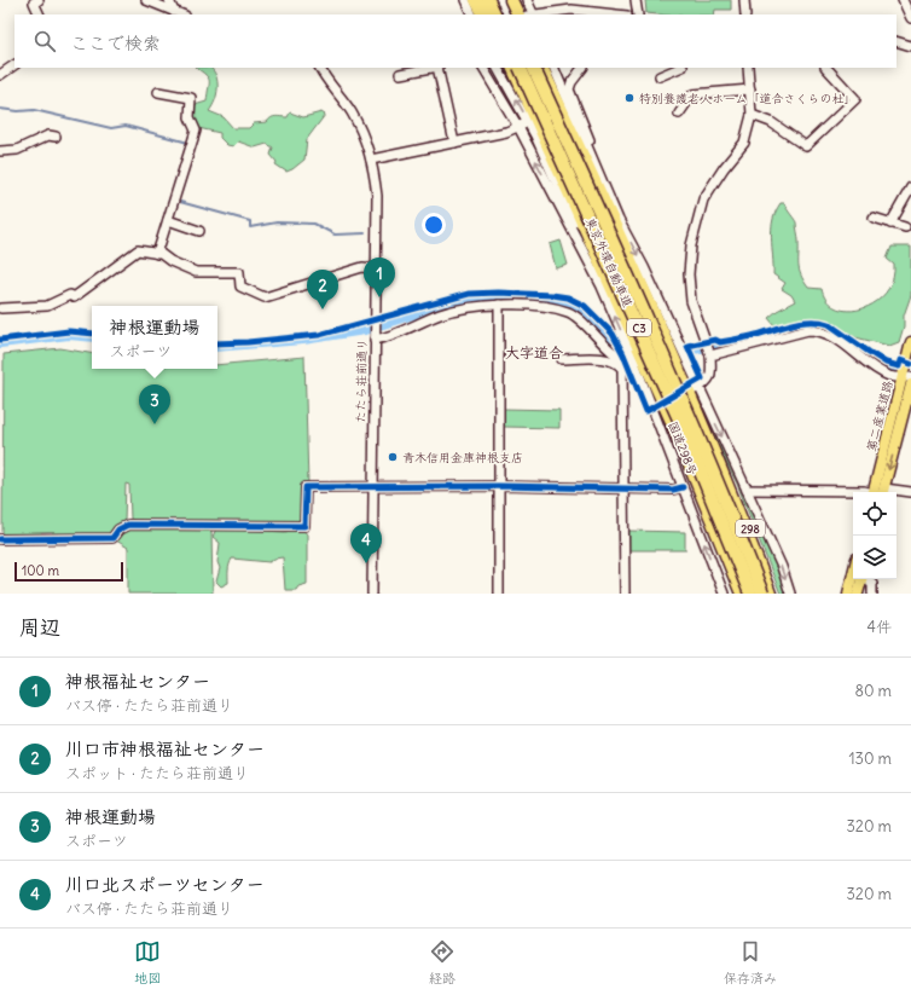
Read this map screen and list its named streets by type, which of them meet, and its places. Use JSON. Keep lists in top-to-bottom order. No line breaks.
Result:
{"streets":{"highway":["東京外環自動車道","C3","国道298号","298"],"main road":["第二産業道路"],"street":["たたら荘前通り"]},"crossings":[["国道298号","298"]],"districts":["大字道合"],"places":["特別養護老人ホーム「道合さくらの杜」","青木信用金庫神根支店"],"scale_bar":"100 m","page":{"search":"ここで検索","pins":["1","2","3","4"],"popup":["神根運動場","スポーツ"],"scale":"100 m","heading":["周辺","4件"],"list":[{"mark":"1","name":"神根福祉センター","note":"バス停 · たたら荘前通り","value":"80 m"},{"mark":"2","name":"川口市神根福祉センター","note":"スポット · たたら荘前通り","value":"130 m"},{"mark":"3","name":"神根運動場","note":"スポーツ","value":"320 m"},{"mark":"4","name":"川口北スポーツセンター","note":"バス停 · たたら荘前通り","value":"320 m"}],"nav":["地図","経路","保存済み"]}}
